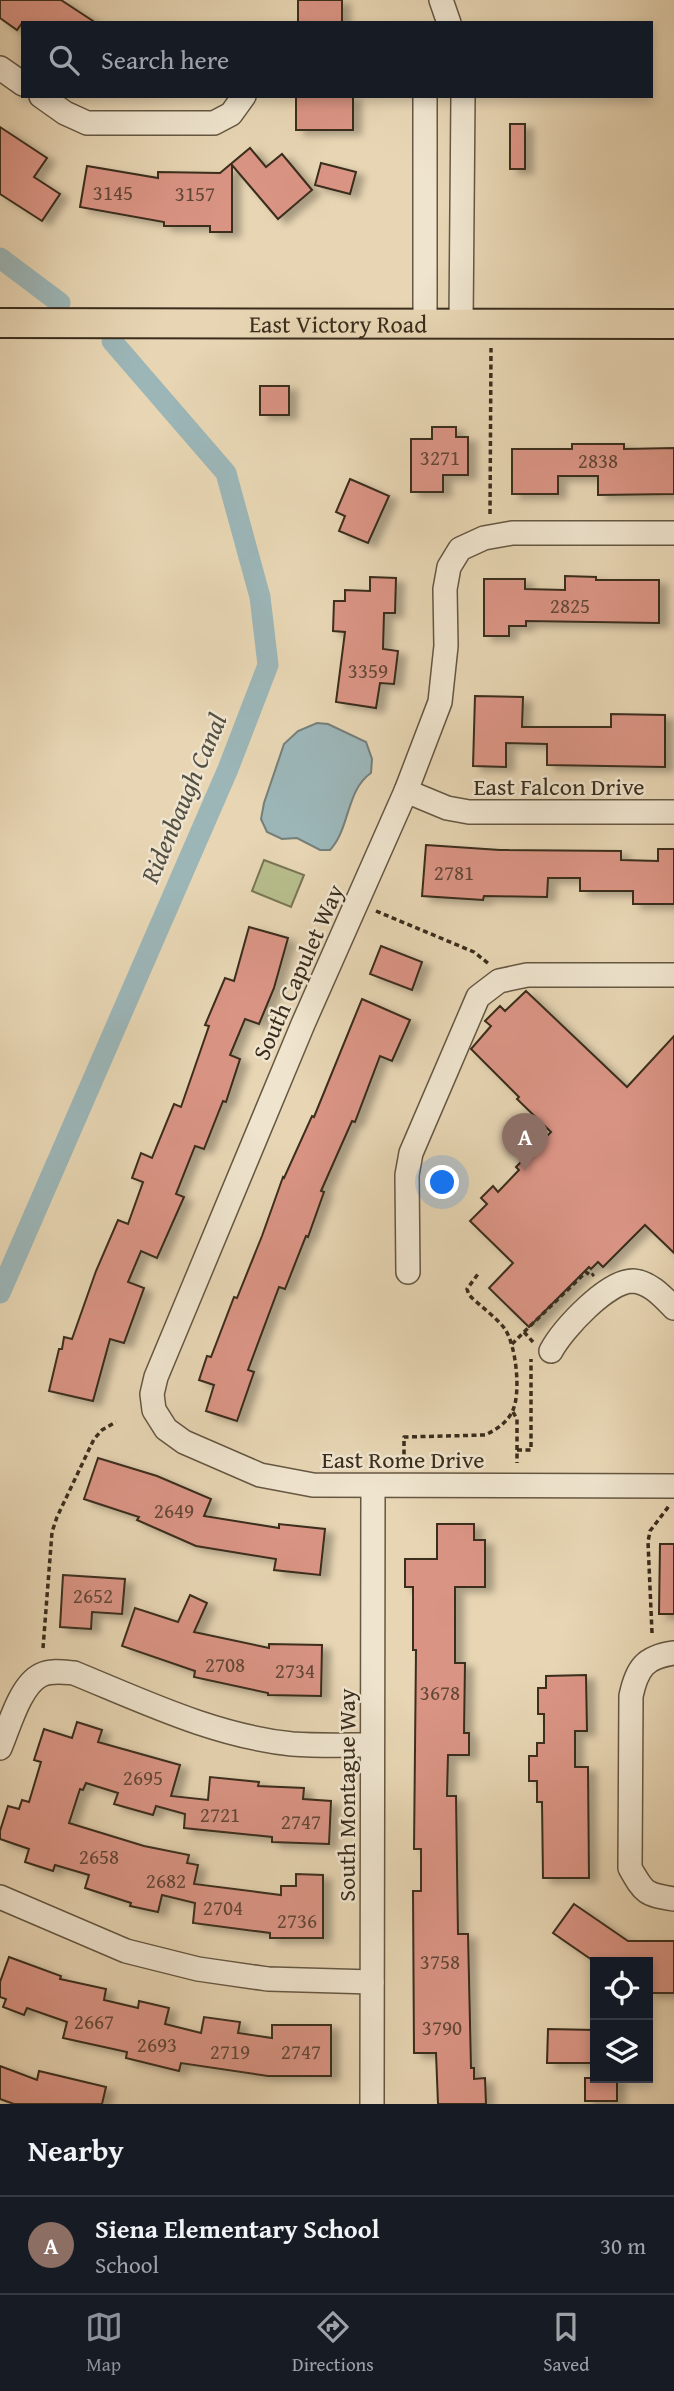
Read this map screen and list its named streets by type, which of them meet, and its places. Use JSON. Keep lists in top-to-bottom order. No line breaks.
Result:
{"streets":{"main road":["East Victory Road"],"street":["East Falcon Drive","South Capulet Way","East Rome Drive","South Montague Way"]},"crossings":[["East Falcon Drive","South Capulet Way"],["South Capulet Way","East Rome Drive"],["East Rome Drive","South Montague Way"]],"water":["Ridenbaugh Canal"],"house_numbers":["3145","3157","3271","2838","2825","3359","2781","2649","2652","2708","2734","3678","2695","2721","2747","2658","2682","2704","2736","3758","2667","3790","2693","2719","2747"],"page":{"search":"Search here","pins":"A","heading":"Nearby","list":[{"mark":"A","name":"Siena Elementary School","note":"School","value":"30 m"}],"nav":["Map","Directions","Saved"]}}
